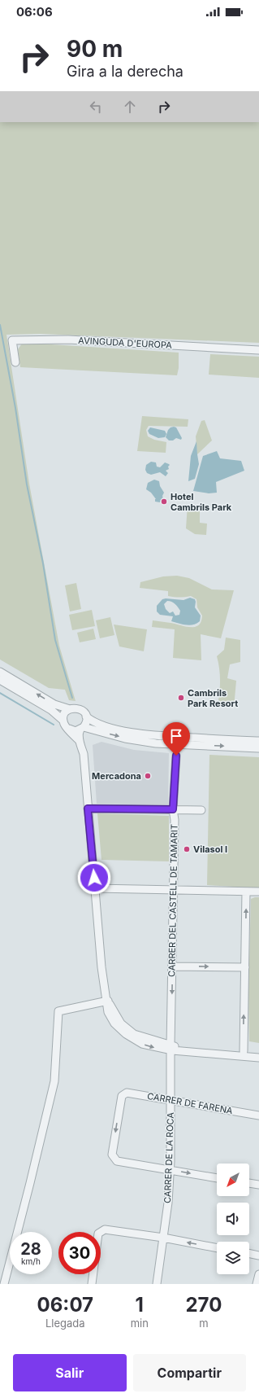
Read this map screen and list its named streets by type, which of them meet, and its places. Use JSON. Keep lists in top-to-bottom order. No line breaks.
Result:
{"streets":{"street":["AVINGUDA D'EUROPA","CARRER DEL CASTELL DE TAMARIT","CARRER DE FARENA","CARRER DE LA ROCA"]},"crossings":[["CARRER DEL CASTELL DE TAMARIT","CARRER DE LA ROCA"],["CARRER DE FARENA","CARRER DE LA ROCA"]],"places":["Hotel Cambrils Park","Cambrils Park Resort","Mercadona","Vilasol I"],"north":"bottom left","page":{"status":"06:06","turn":["90 m","Gira a la derecha"],"speed":"28 km/h","limit":"30","eta":["06:07","Llegada","1","min","270","m"],"buttons":["Salir","Compartir"]}}
